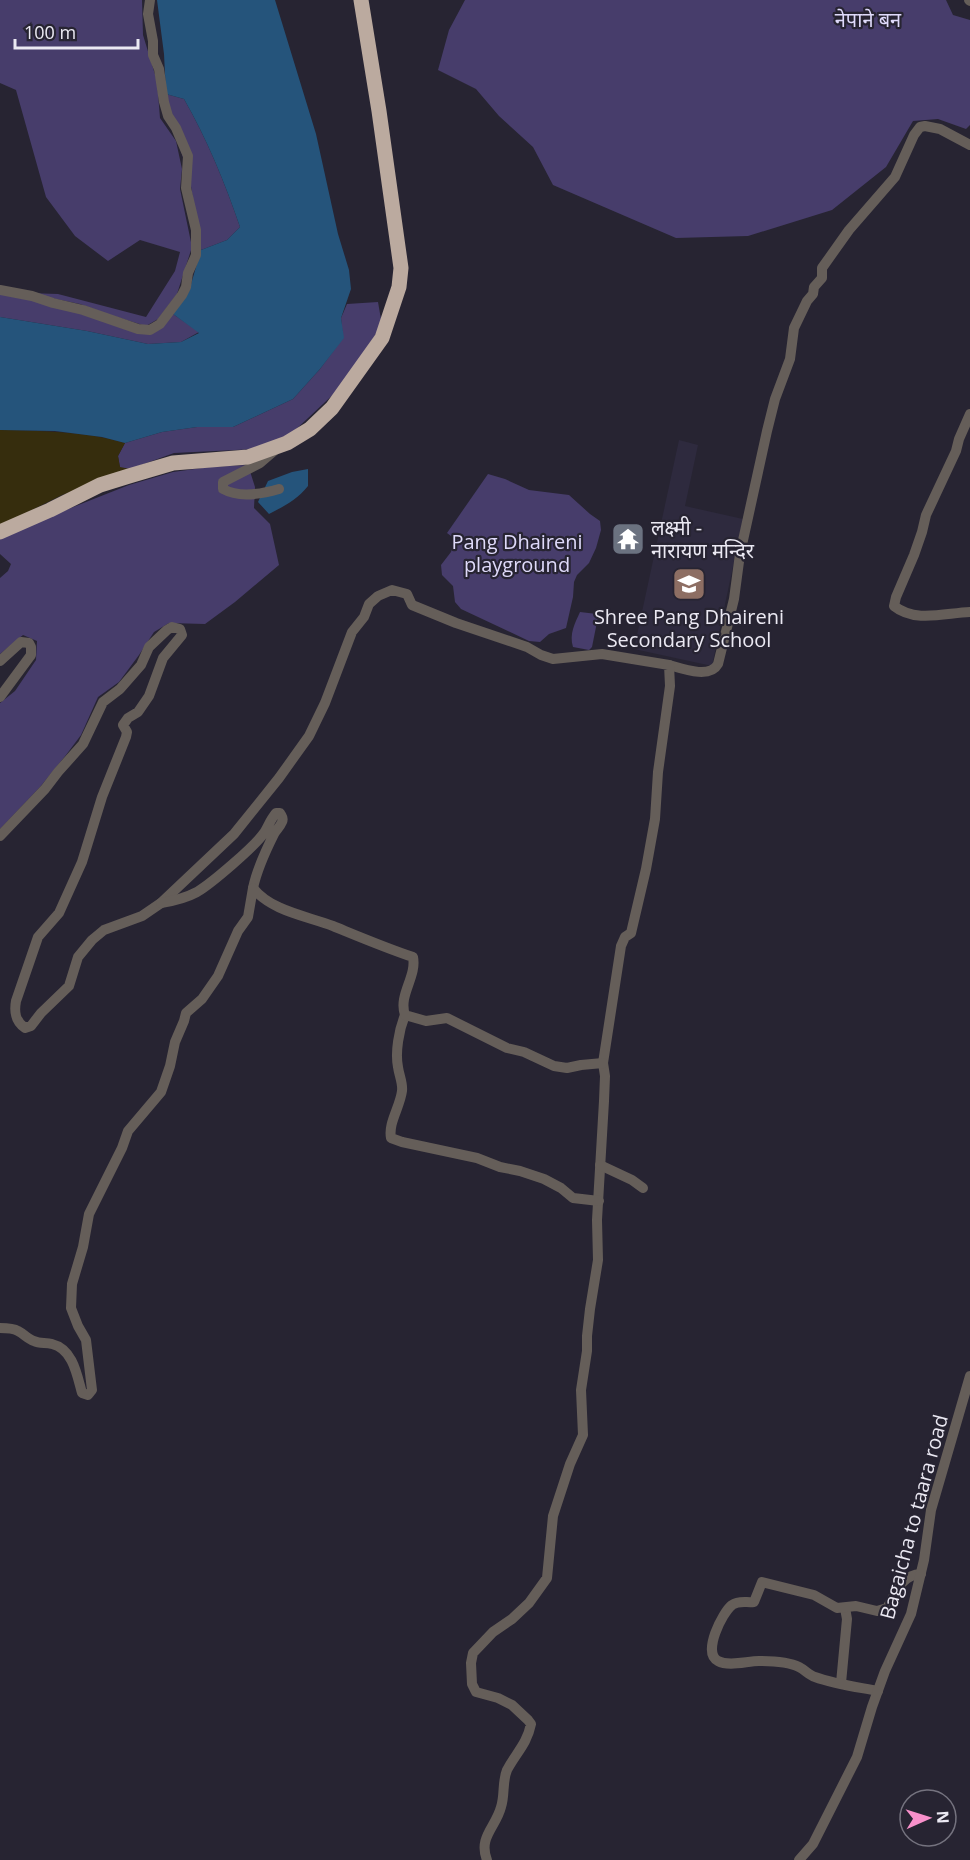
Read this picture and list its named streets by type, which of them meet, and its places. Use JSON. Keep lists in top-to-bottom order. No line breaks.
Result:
{"streets":{"street":["Bagaicha to taara road"]},"parks":["नेपाने बन","Pang Dhaireni playground"],"places":{"temple":["लक्ष्मी - नारायण मन्दिर"],"school or university":["Shree Pang Dhaireni Secondary School"]},"scale_bar":"100 m","north":"right"}
